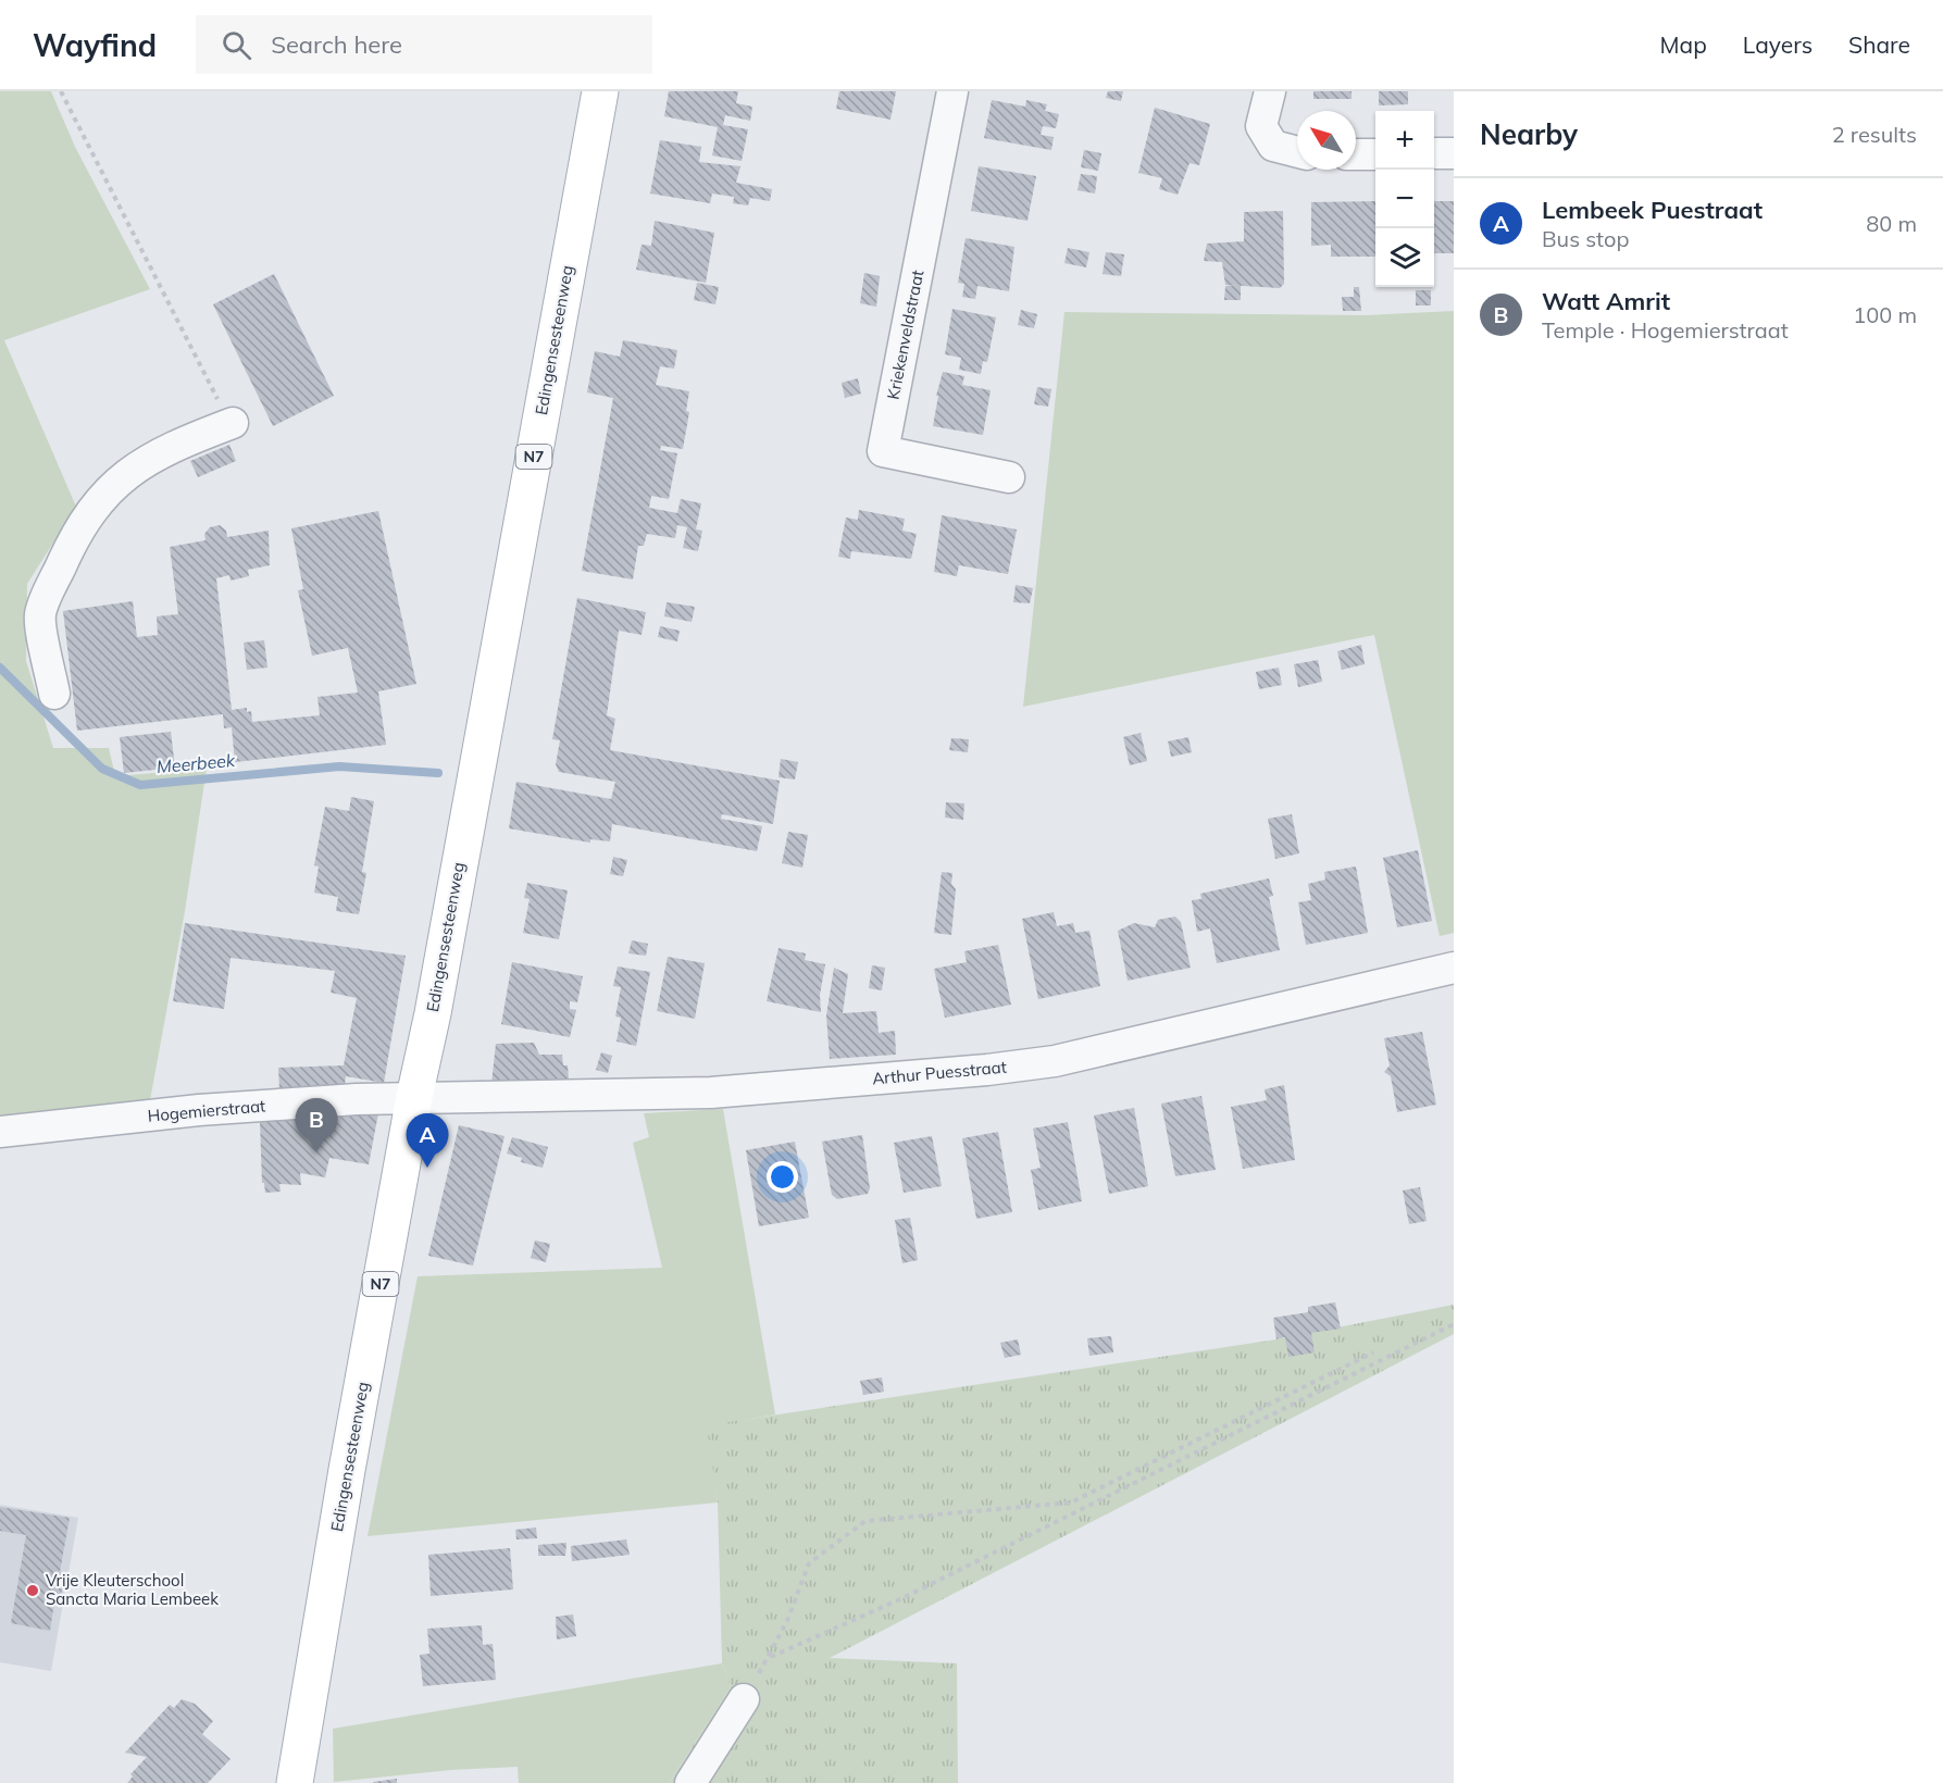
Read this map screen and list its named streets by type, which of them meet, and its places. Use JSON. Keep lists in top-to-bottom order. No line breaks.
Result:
{"streets":{"main road":["Edingensesteenweg","N7"],"street":["Kriekenveldstraat","Arthur Puesstraat","Hogemierstraat"]},"crossings":[["Edingensesteenweg","Arthur Puesstraat"],["Edingensesteenweg","Hogemierstraat"],["Arthur Puesstraat","Hogemierstraat"]],"water":["Meerbeek"],"places":["Vrije Kleuterschool Sancta Maria Lembeek"],"north":"top left","page":{"header":"Wayfind","search":"Search here","nav":["Map","Layers","Share"],"heading":["Nearby","2 results"],"map_buttons":["+","−"],"list":[{"mark":"A","name":"Lembeek Puestraat","note":"Bus stop","value":"80 m"},{"mark":"B","name":"Watt Amrit","note":"Temple · Hogemierstraat","value":"100 m"}],"pins":["B","A"]}}
